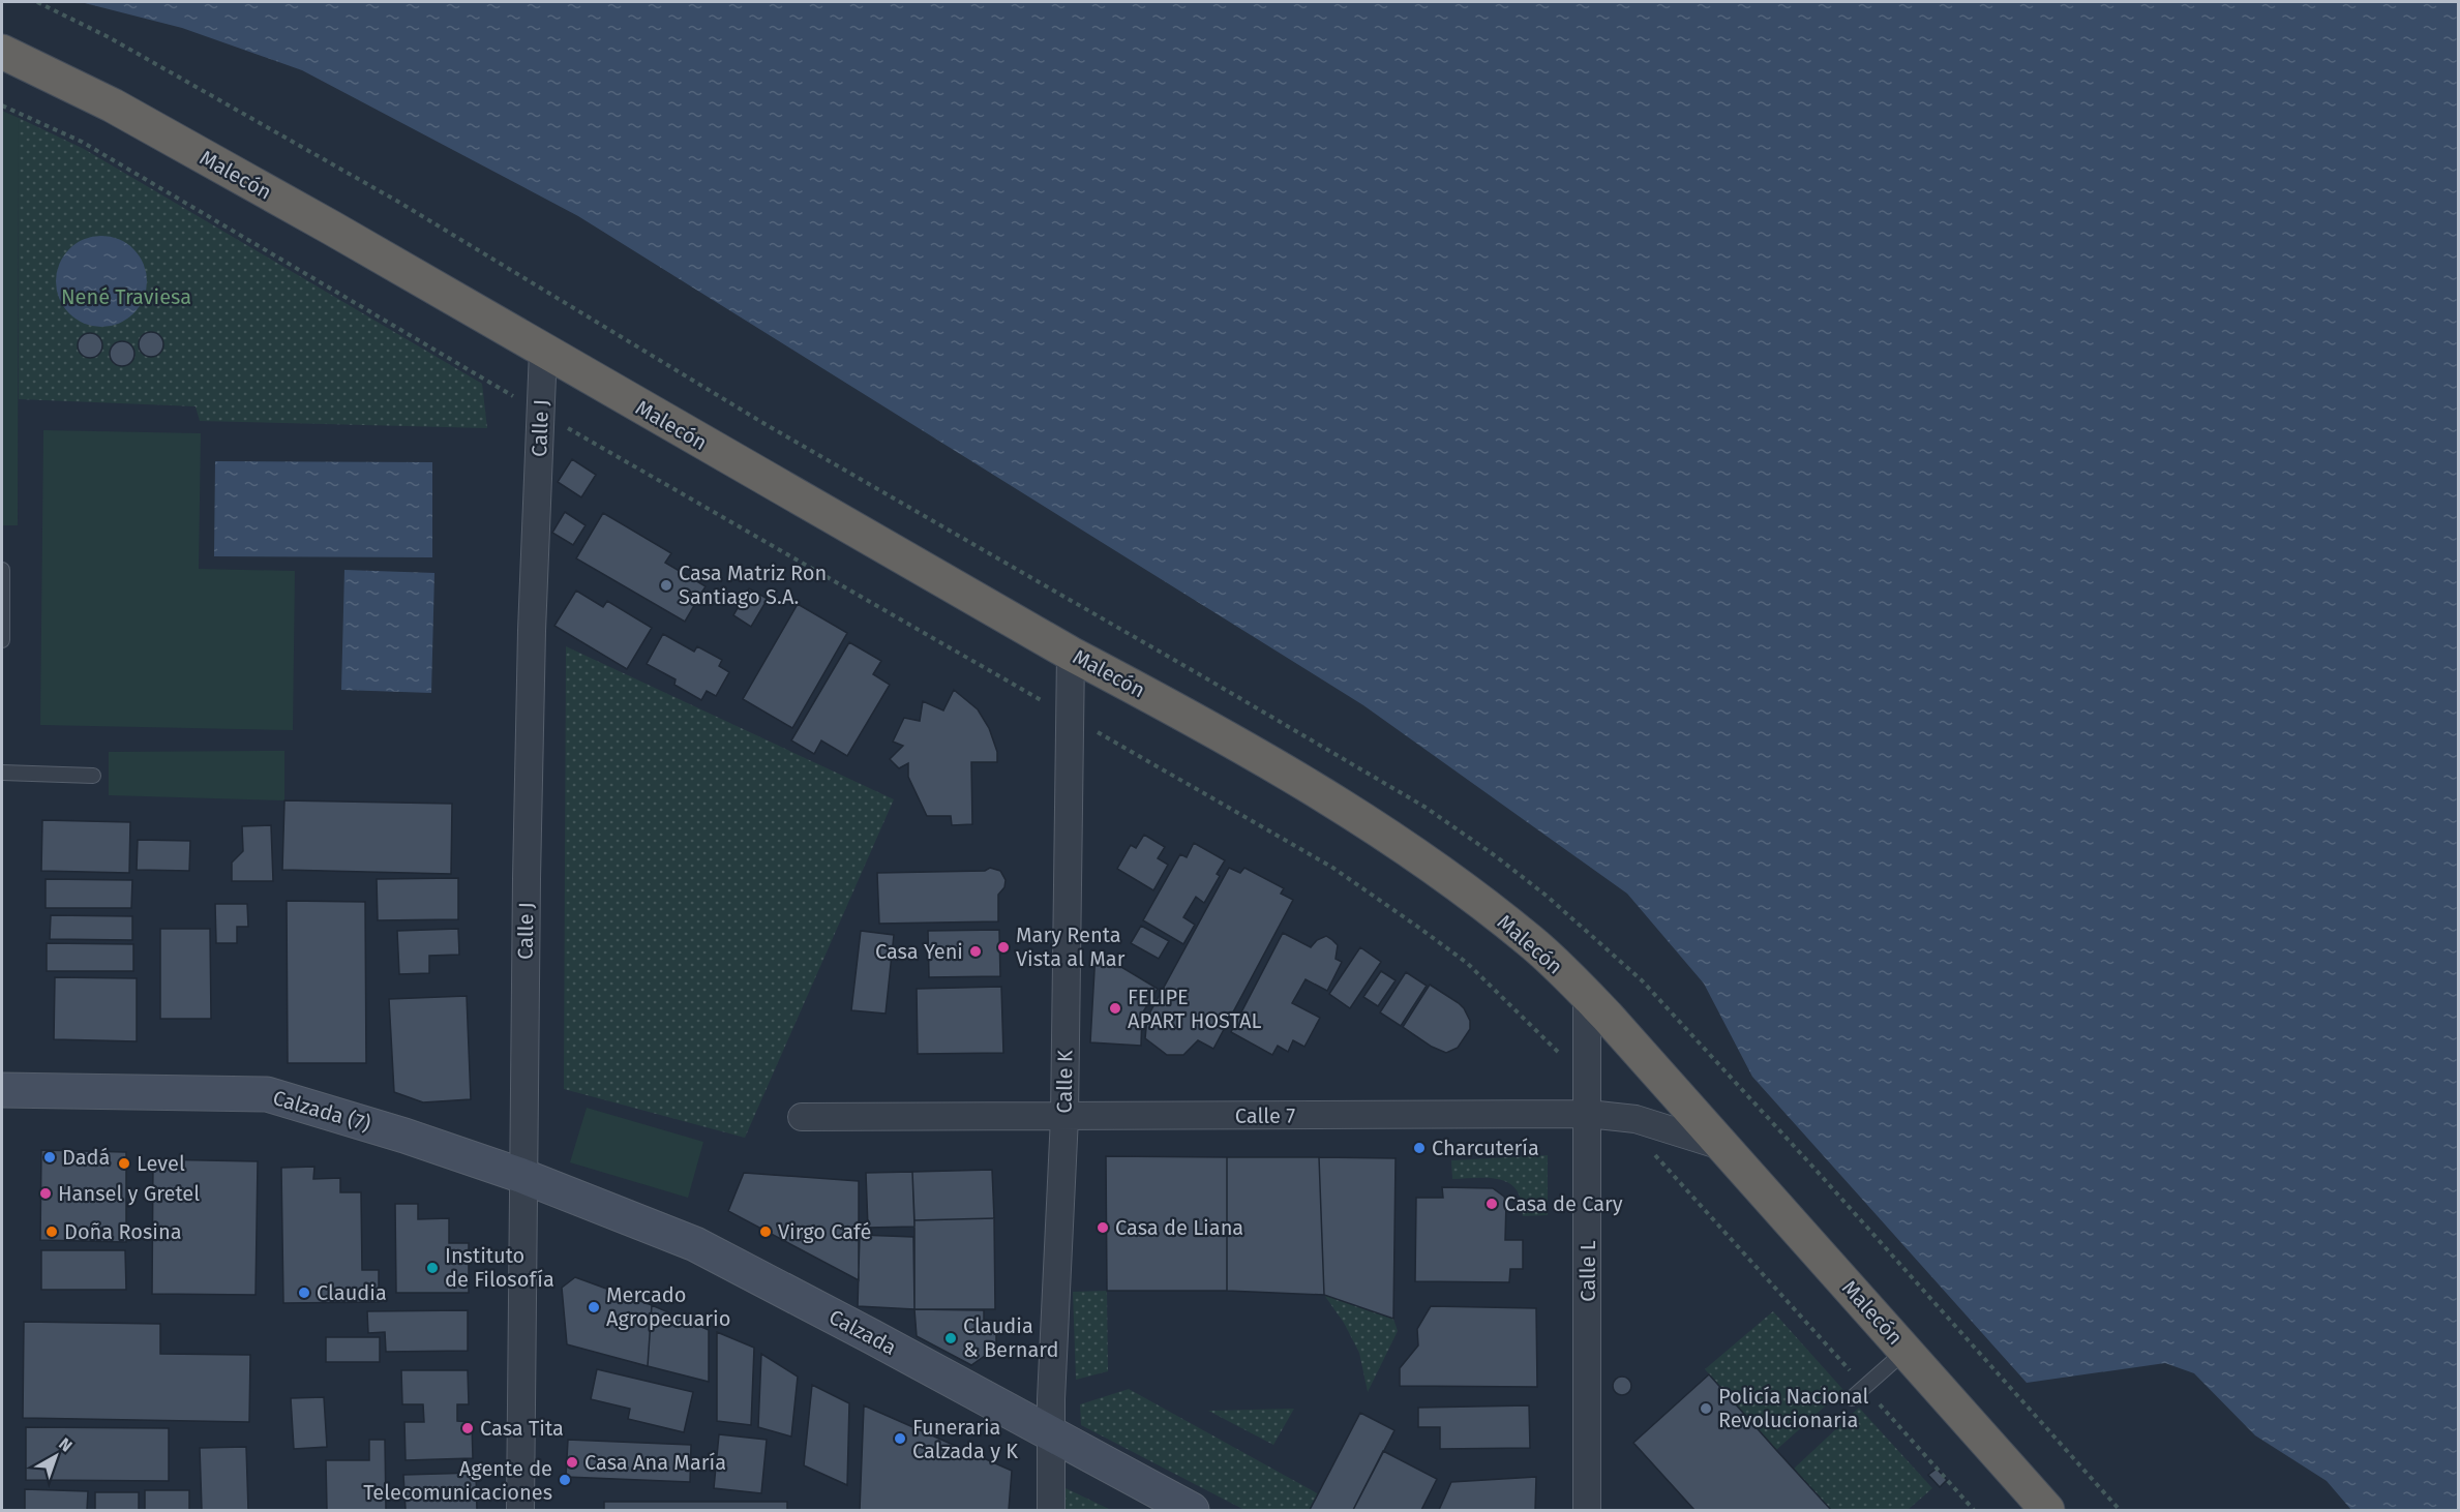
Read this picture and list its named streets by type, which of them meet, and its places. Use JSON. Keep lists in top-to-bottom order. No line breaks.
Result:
{"streets":{"highway":["Malecón"],"main road":["Calzada (7)","Calzada"],"street":["Calle J","Calle K","Calle 7","Calle L"]},"crossings":[["Malecón","Calle J"],["Malecón","Calle K"],["Malecón","Calle 7"],["Malecón","Calle L"],["Calle J","Calzada (7)"],["Calle J","Calzada"],["Calle K","Calle 7"],["Calle K","Calzada"],["Calzada (7)","Calzada"],["Calle 7","Calle L"]],"parks":["Nené Traviesa"],"places":["Casa Matriz Ron Santiago S.A.","Mary Renta Vista al Mar","Casa Yeni","FELIPE APART HOSTAL","Charcutería","Dadá","Level","Hansel y Gretel","Casa de Cary","Casa de Liana","Doña Rosina","Virgo Café","Instituto de Filosofía","Claudia","Mercado Agropecuario","Claudia & Bernard","Policía Nacional Revolucionaria","Casa Tita","Funeraria Calzada y K","Casa Ana María","Agente de Telecomunicaciones"],"north":"top right"}
